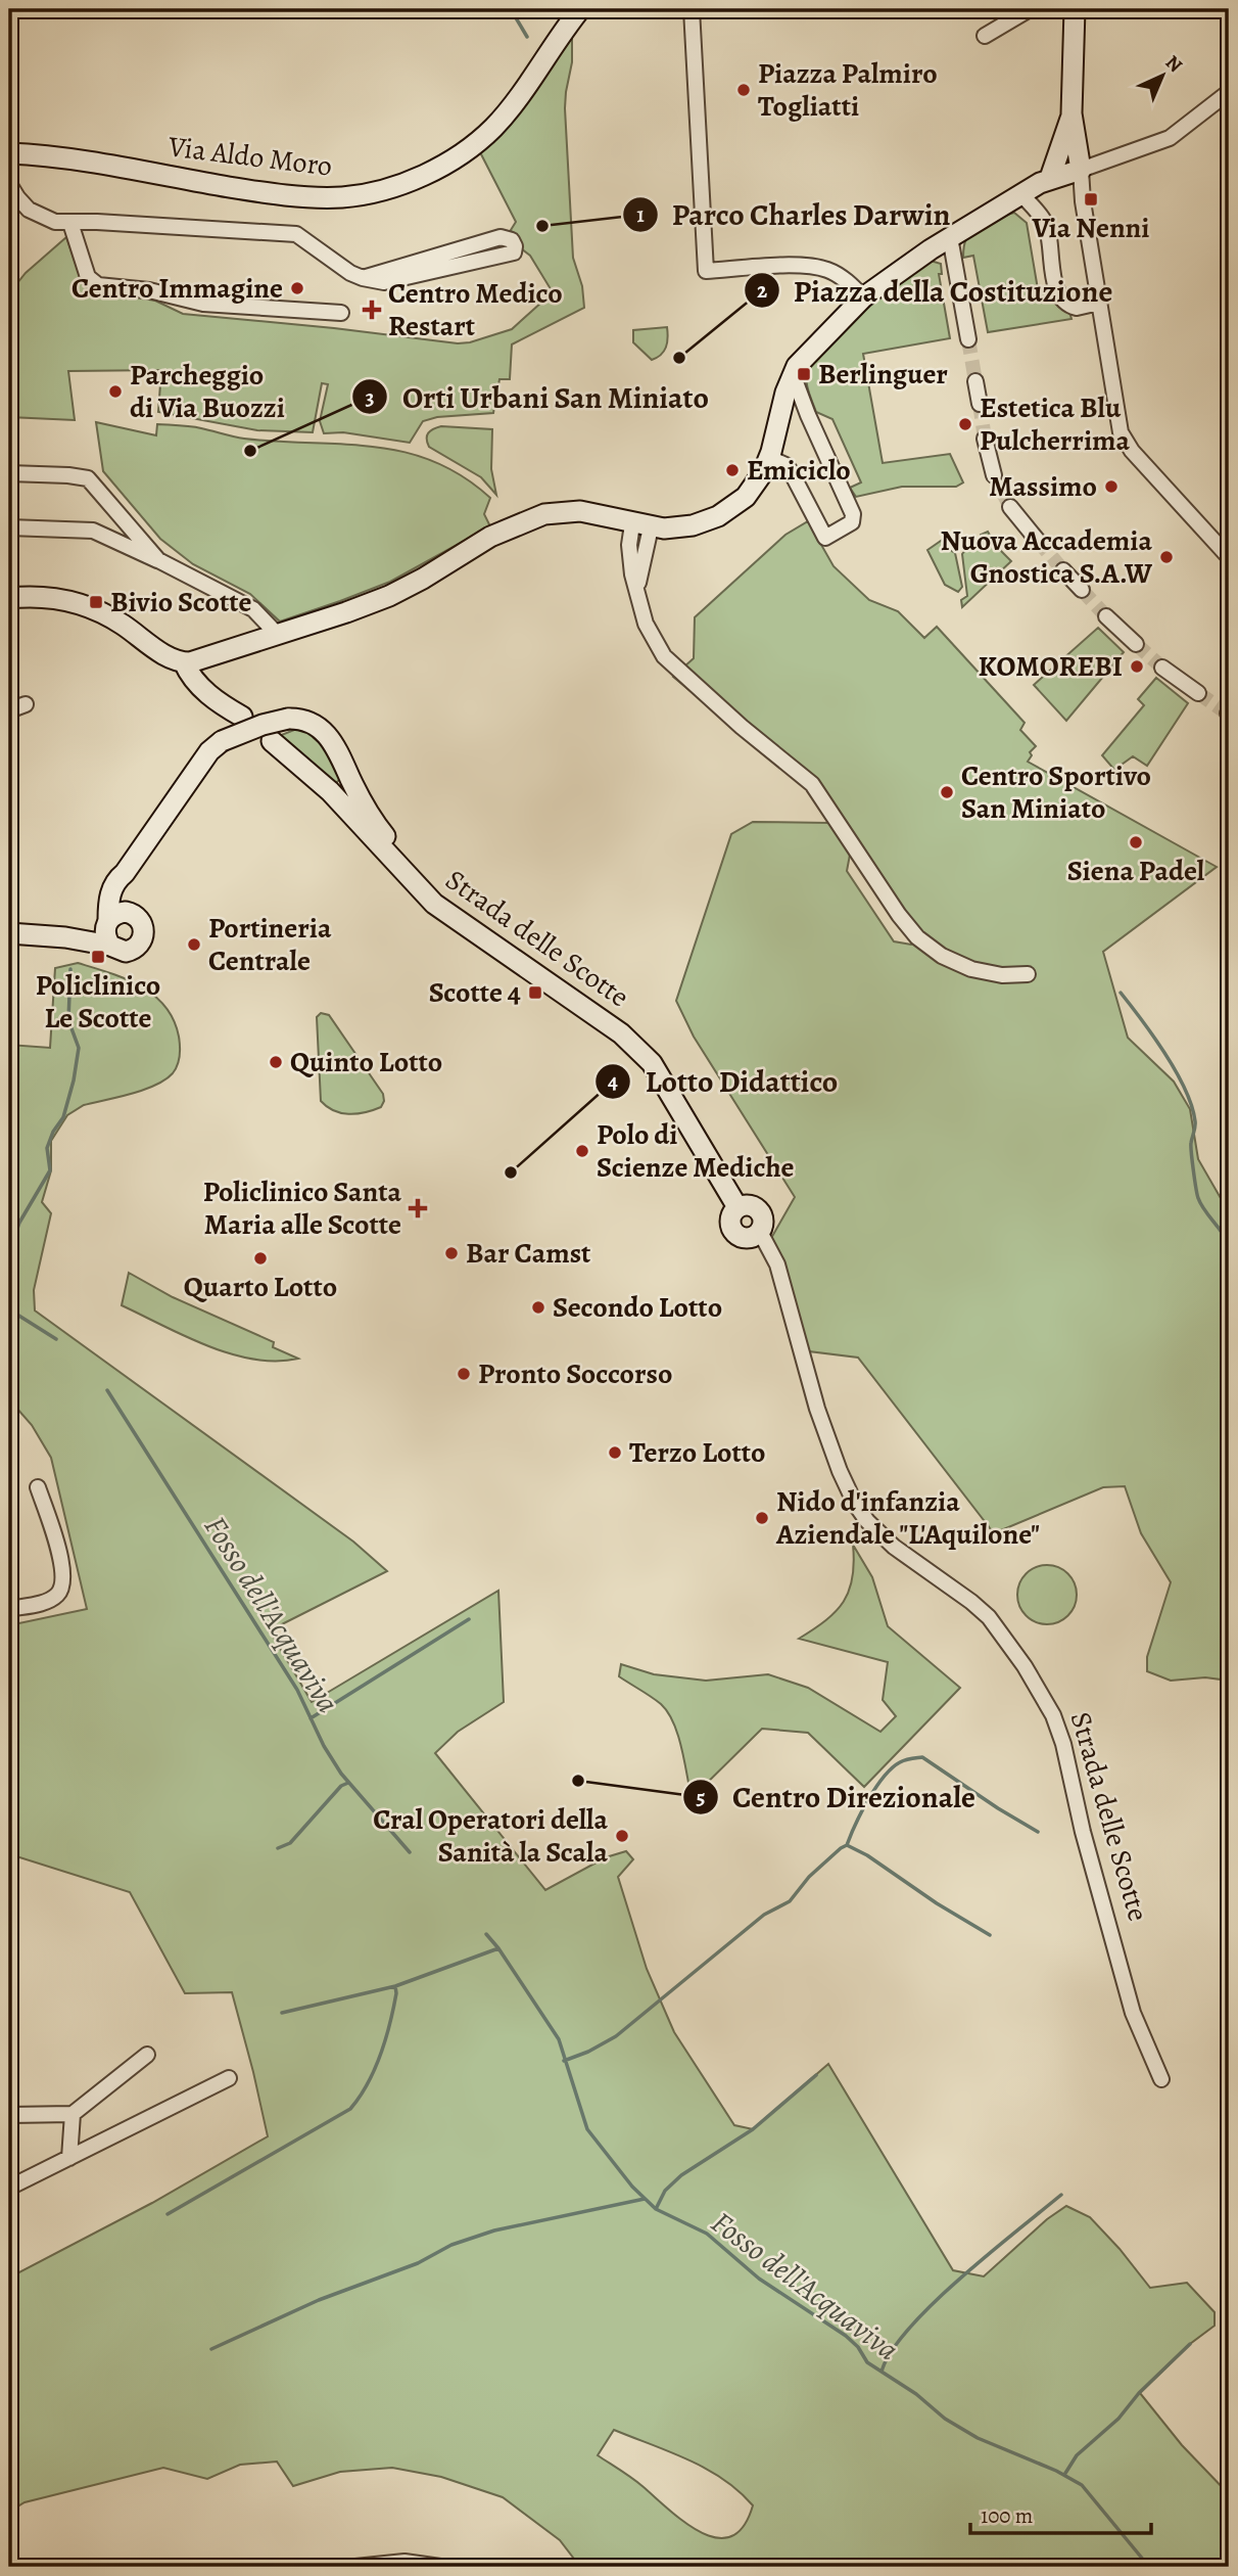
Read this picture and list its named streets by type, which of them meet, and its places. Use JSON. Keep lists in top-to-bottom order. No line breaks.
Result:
{"streets":{"street":["Via Aldo Moro","Strada delle Scotte"]},"water":["Fosso dell'Acquaviva"],"places":{"other":["Piazza Palmiro Togliatti","Parco Charles Darwin","Centro Immagine","Piazza della Costituzione","Parcheggio di Via Buozzi","Estetica Blu Pulcherrima","Orti Urbani San Miniato","Emiciclo","Massimo","Nuova Accademia Gnostica S.A.W","KOMOREBI","Centro Sportivo San Miniato","Siena Padel","Portineria Centrale","Quinto Lotto","Polo di Scienze Mediche","Lotto Didattico","Bar Camst","Quarto Lotto","Secondo Lotto","Pronto Soccorso","Terzo Lotto","Nido d'infanzia Aziendale \"L'Aquilone\"","Centro Direzionale","Cral Operatori della Sanità la Scala"],"transit":["Via Nenni","Berlinguer","Bivio Scotte","Policlinico Le Scotte","Scotte 4"],"health":["Centro Medico Restart","Policlinico Santa Maria alle Scotte"]},"scale_bar":"100 m","north":"top right"}
